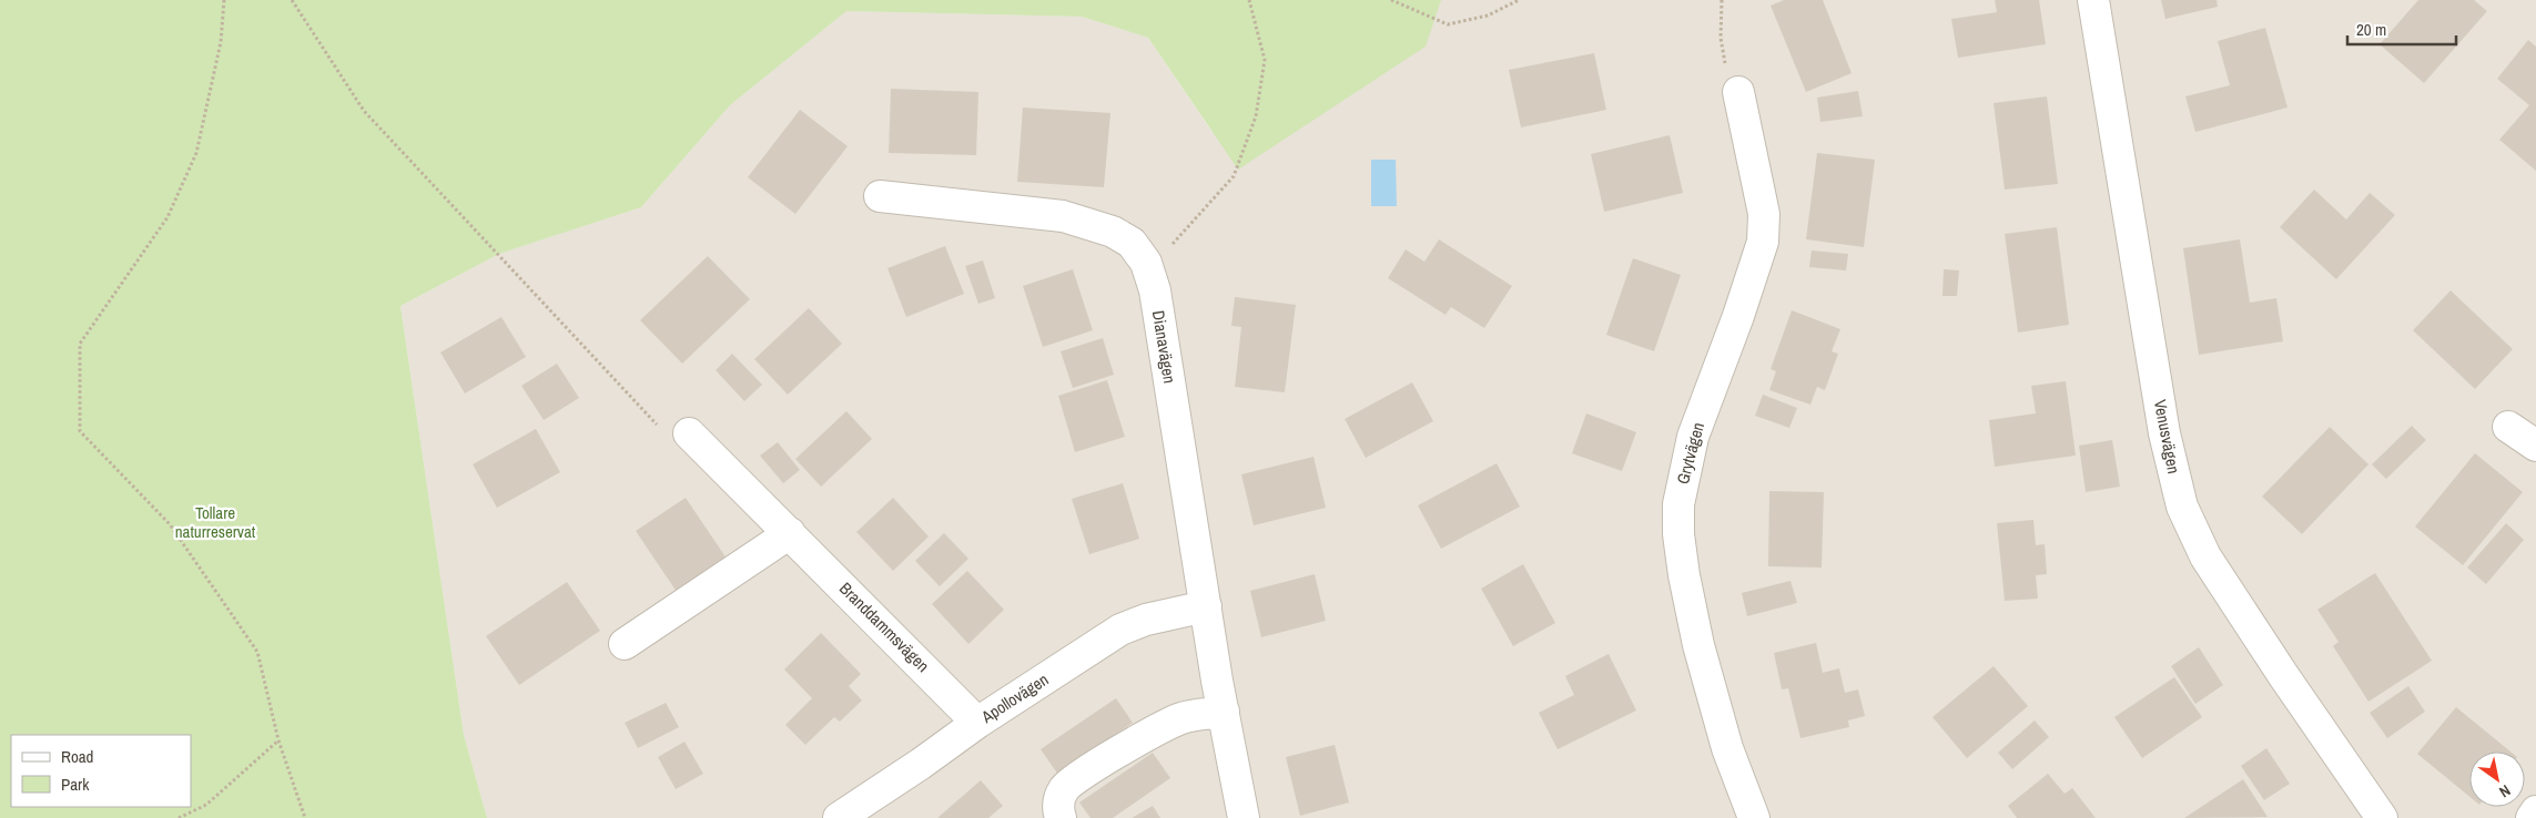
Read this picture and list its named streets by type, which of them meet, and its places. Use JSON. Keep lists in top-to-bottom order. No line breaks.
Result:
{"streets":{"street":["Dianavägen","Venusvägen","Grytvägen","Branddammsvägen","Apollovägen"]},"crossings":[["Dianavägen","Apollovägen"],["Branddammsvägen","Apollovägen"]],"parks":["Tollare naturreservat"],"legend":["Road","Park"],"scale_bar":"20 m","north":"bottom right"}
